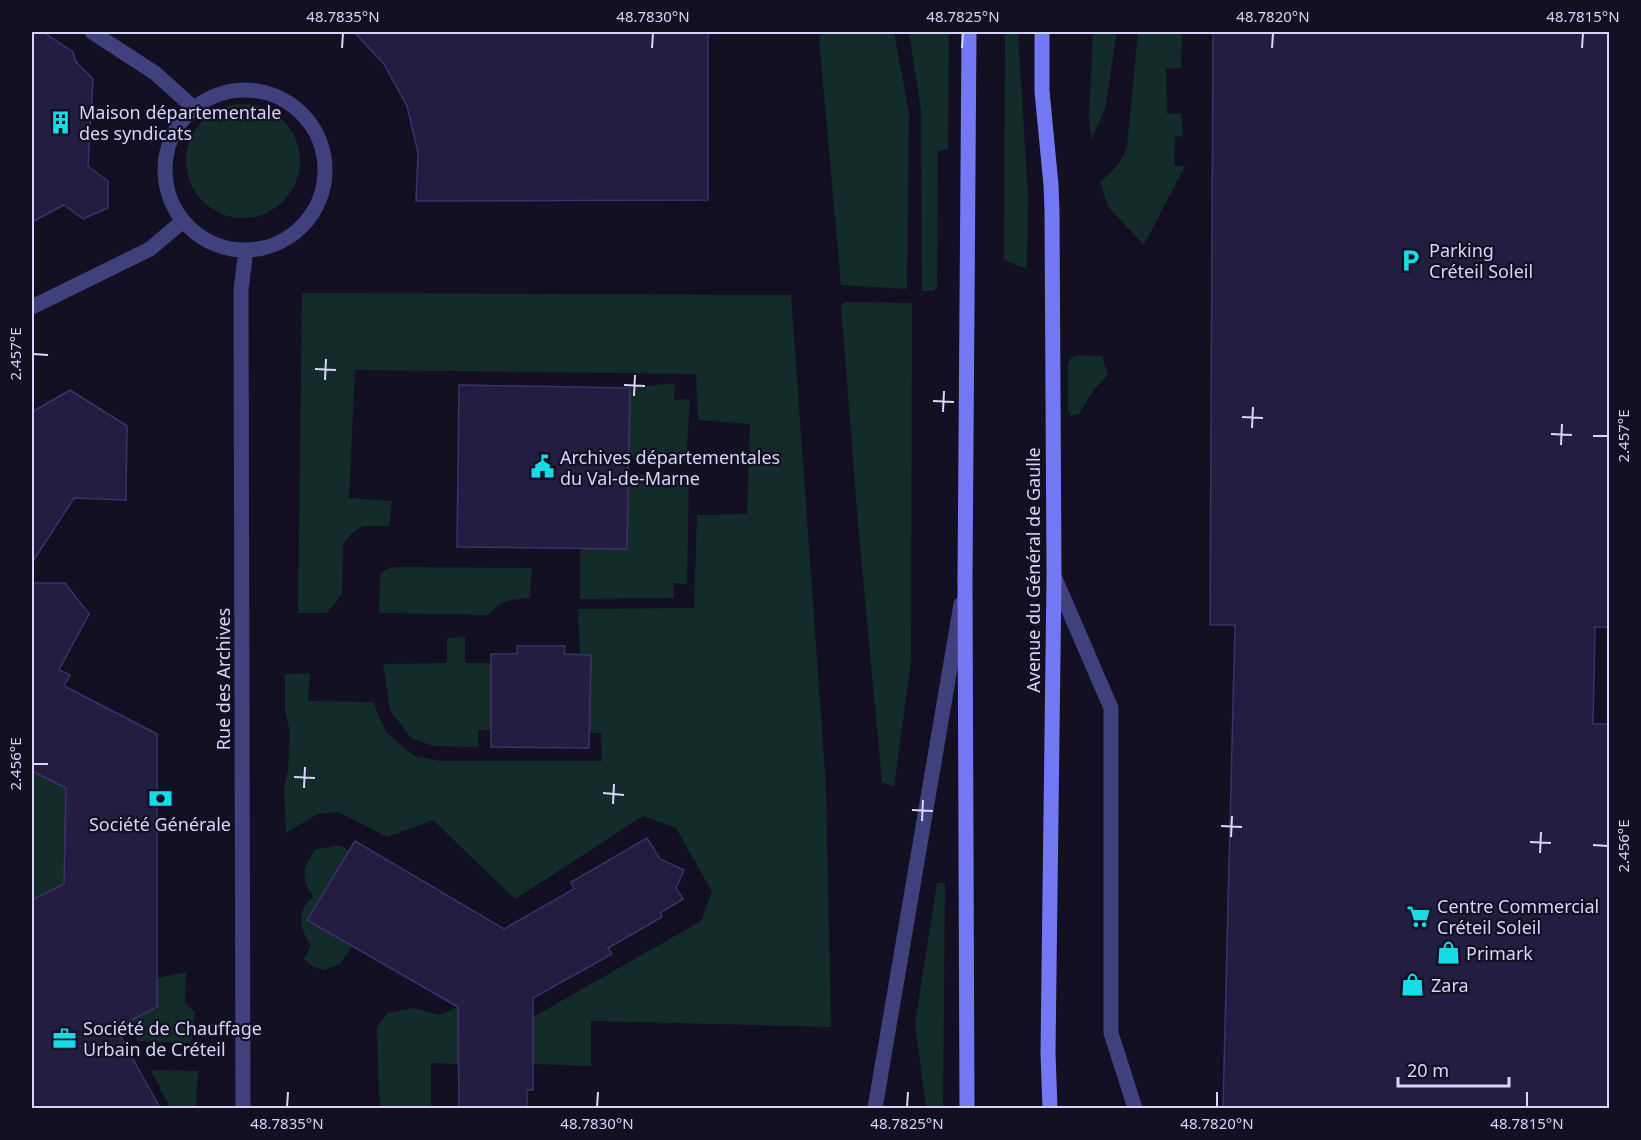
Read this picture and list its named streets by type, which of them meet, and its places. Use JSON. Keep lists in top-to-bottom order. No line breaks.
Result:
{"streets":{"main road":["Avenue du Général de Gaulle"],"street":["Rue des Archives"]},"places":{"building":["Maison départementale des syndicats"],"parking":["Parking Créteil Soleil"],"public building":["Archives départementales du Val-de-Marne"],"bank":["Société Générale"],"supermarket":["Centre Commercial Créteil Soleil"],"shop":["Primark","Zara"],"office":["Société de Chauffage Urbain de Créteil"]},"scale_bar":"20 m","coordinates":["48.7835°N","48.7830°N","48.7825°N","48.7820°N","48.7815°N","2.457°E","2.456°E"]}
